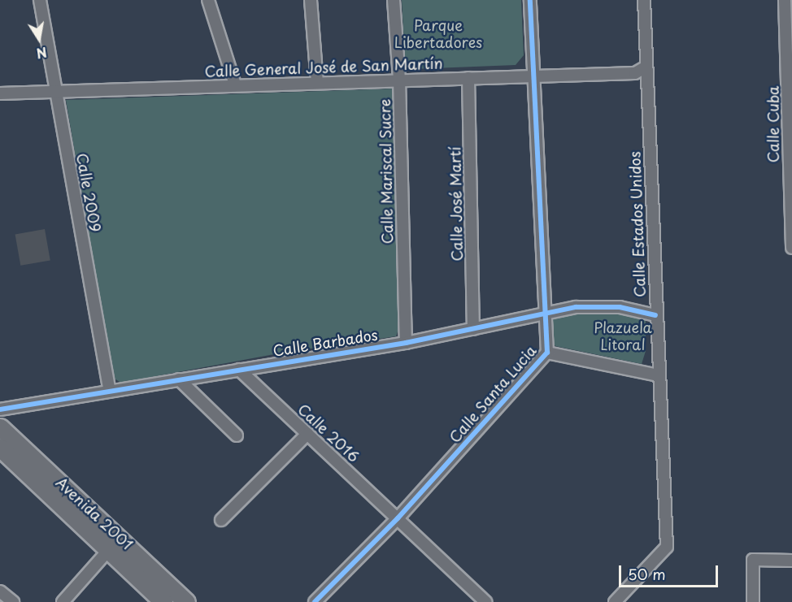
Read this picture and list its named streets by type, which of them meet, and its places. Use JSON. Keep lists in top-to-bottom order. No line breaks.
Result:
{"streets":{"main road":["Avenida 2001"],"street":["Calle General José de San Martín","Calle Cuba","Calle Mariscal Sucre","Calle 2009","Calle José Martí","Calle Estados Unidos","Calle Barbados","Calle Santa Lucia","Calle 2016"]},"crossings":[["Calle General José de San Martín","Calle Mariscal Sucre"],["Calle General José de San Martín","Calle 2009"],["Calle General José de San Martín","Calle José Martí"],["Calle General José de San Martín","Calle Estados Unidos"],["Calle General José de San Martín","Calle Santa Lucia"],["Calle Mariscal Sucre","Calle Barbados"],["Calle 2009","Calle Barbados"],["Calle José Martí","Calle Barbados"],["Calle Estados Unidos","Calle Barbados"],["Calle Barbados","Calle Santa Lucia"],["Calle Barbados","Calle 2016"],["Calle Santa Lucia","Calle 2016"]],"parks":["Parque Libertadores","Plazuela Litoral"],"scale_bar":"50 m","north":"bottom"}
